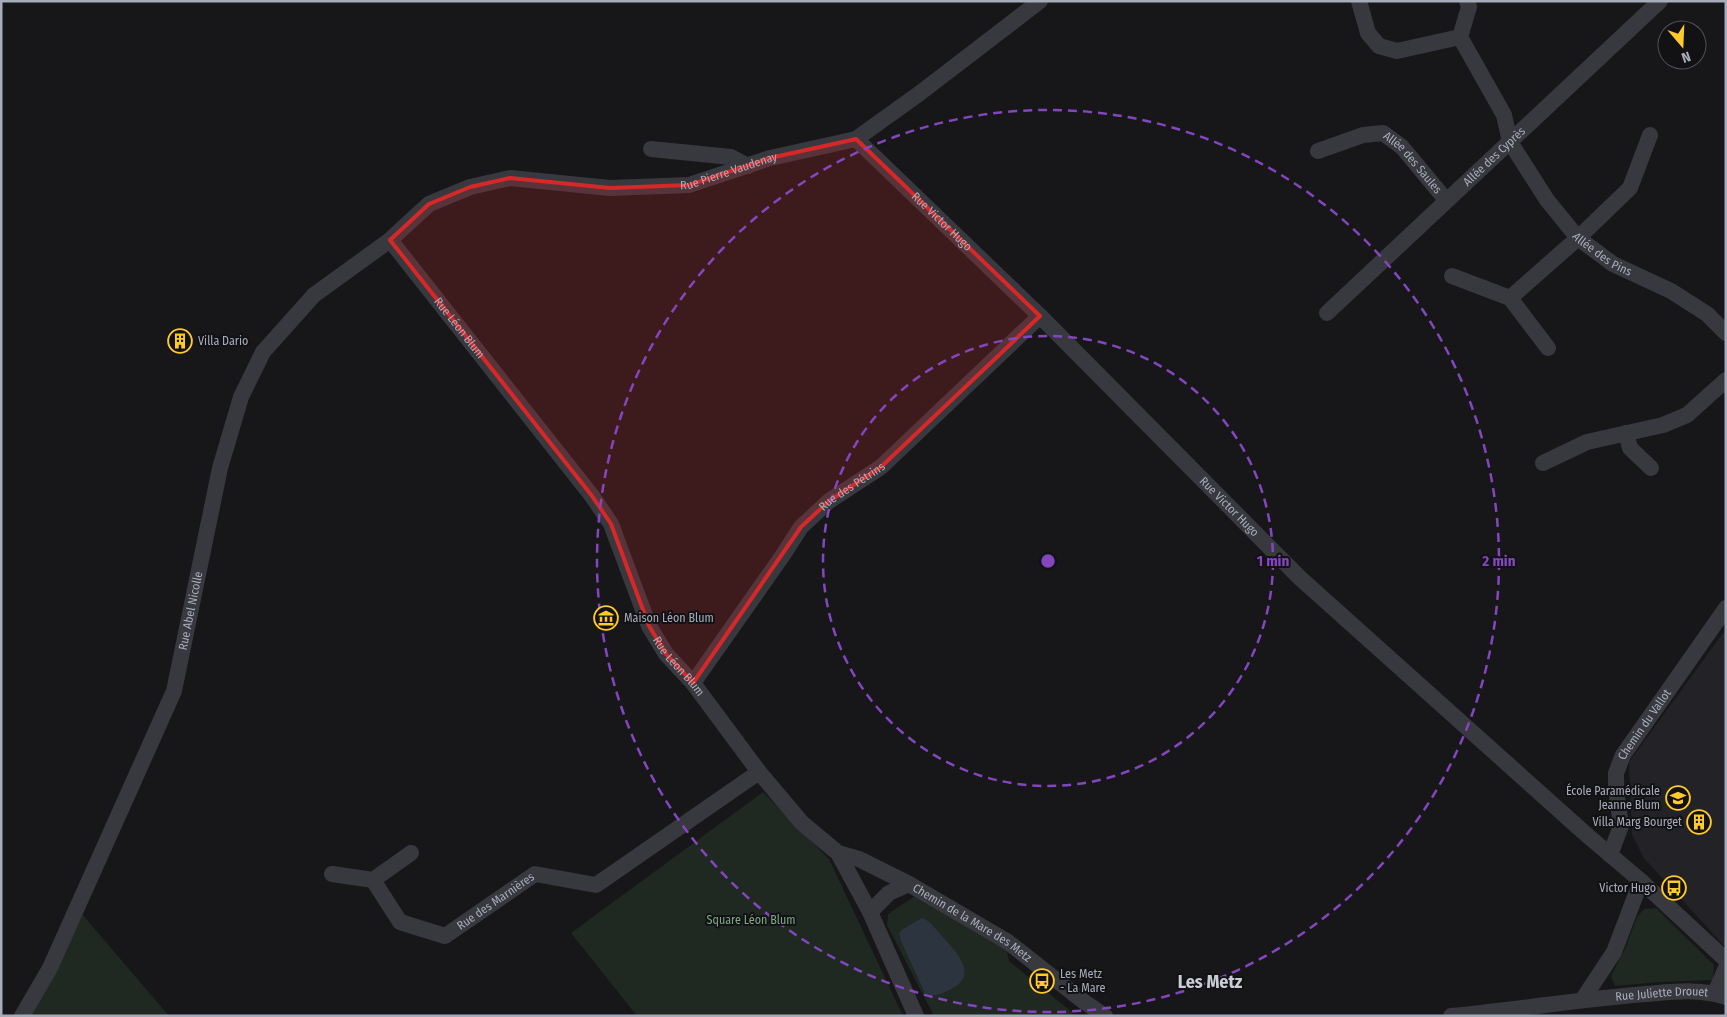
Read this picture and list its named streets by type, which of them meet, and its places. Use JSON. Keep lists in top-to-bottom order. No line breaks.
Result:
{"streets":{"street":["Allée des Cyprès","Allée des Saules","Rue Pierre Vaudenay","Rue Victor Hugo","Allée des Pins","Rue Léon Blum","Rue des Pétrins","Rue Abel Nicolle","Chemin du Vallot","Rue des Marnières","Chemin de la Mare des Metz","Rue Juliette Drouet"]},"crossings":[["Allée des Cyprès","Allée des Saules"],["Allée des Cyprès","Allée des Pins"],["Rue Pierre Vaudenay","Rue Victor Hugo"],["Rue Pierre Vaudenay","Rue Léon Blum"],["Rue Pierre Vaudenay","Rue Abel Nicolle"],["Rue Victor Hugo","Rue des Pétrins"],["Rue Victor Hugo","Chemin du Vallot"],["Rue Léon Blum","Rue des Pétrins"],["Rue Léon Blum","Rue Abel Nicolle"],["Rue Léon Blum","Rue des Marnières"],["Rue Léon Blum","Chemin de la Mare des Metz"]],"districts":["Les Metz"],"parks":["Square Léon Blum"],"places":{"building":["Villa Dario","Villa Marg Bourget"],"museum":["Maison Léon Blum"],"school or university":["École Paramédicale Jeanne Blum"],"bus stop":["Victor Hugo","Les Metz - La Mare"]},"north":"bottom","rings":["1 min","2 min"]}
